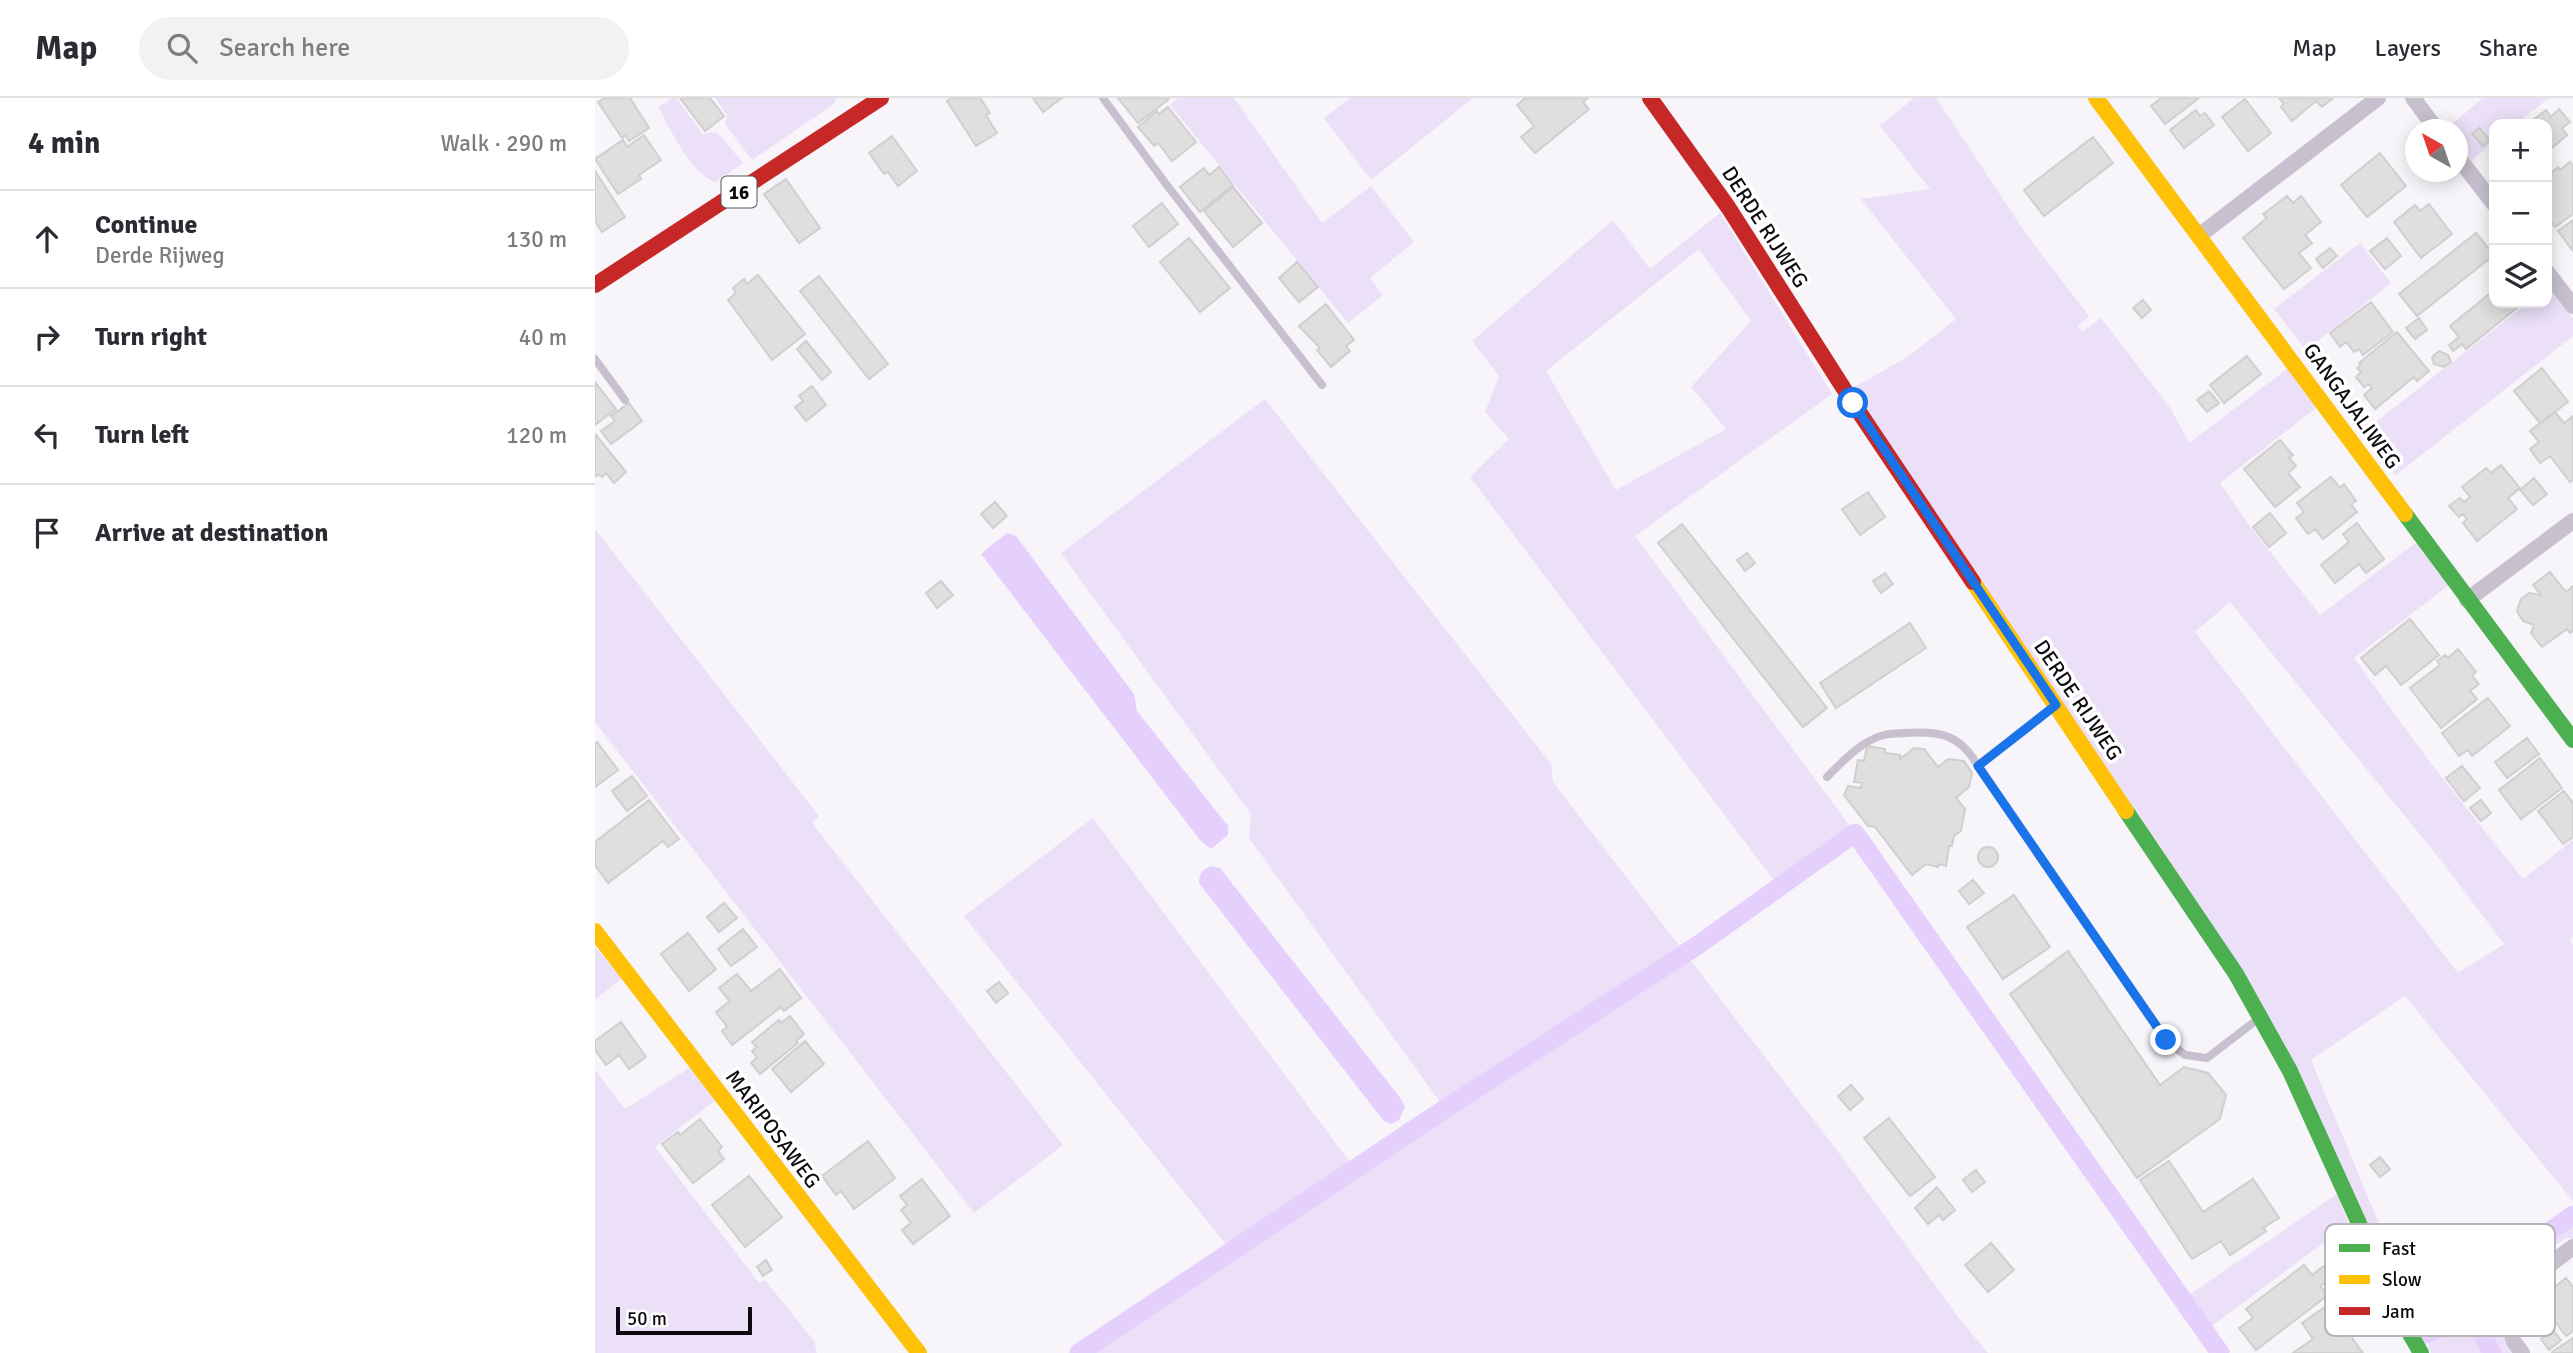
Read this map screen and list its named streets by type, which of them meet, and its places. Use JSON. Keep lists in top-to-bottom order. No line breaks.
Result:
{"streets":{"street":["16","DERDE RIJWEG","GANGAJALIWEG","MARIPOSAWEG"]},"legend":["Fast","Slow","Jam"],"scale_bar":"50 m","north":"top left","page":{"header":"Map","search":"Search here","nav":["Map","Layers","Share"],"heading":["4 min","Walk · 290 m"],"map_buttons":["+","−"],"list":[["Continue","Derde Rijweg","130 m"],["Turn right","40 m"],["Turn left","120 m"],"Arrive at destination"],"scale":"50 m"}}
